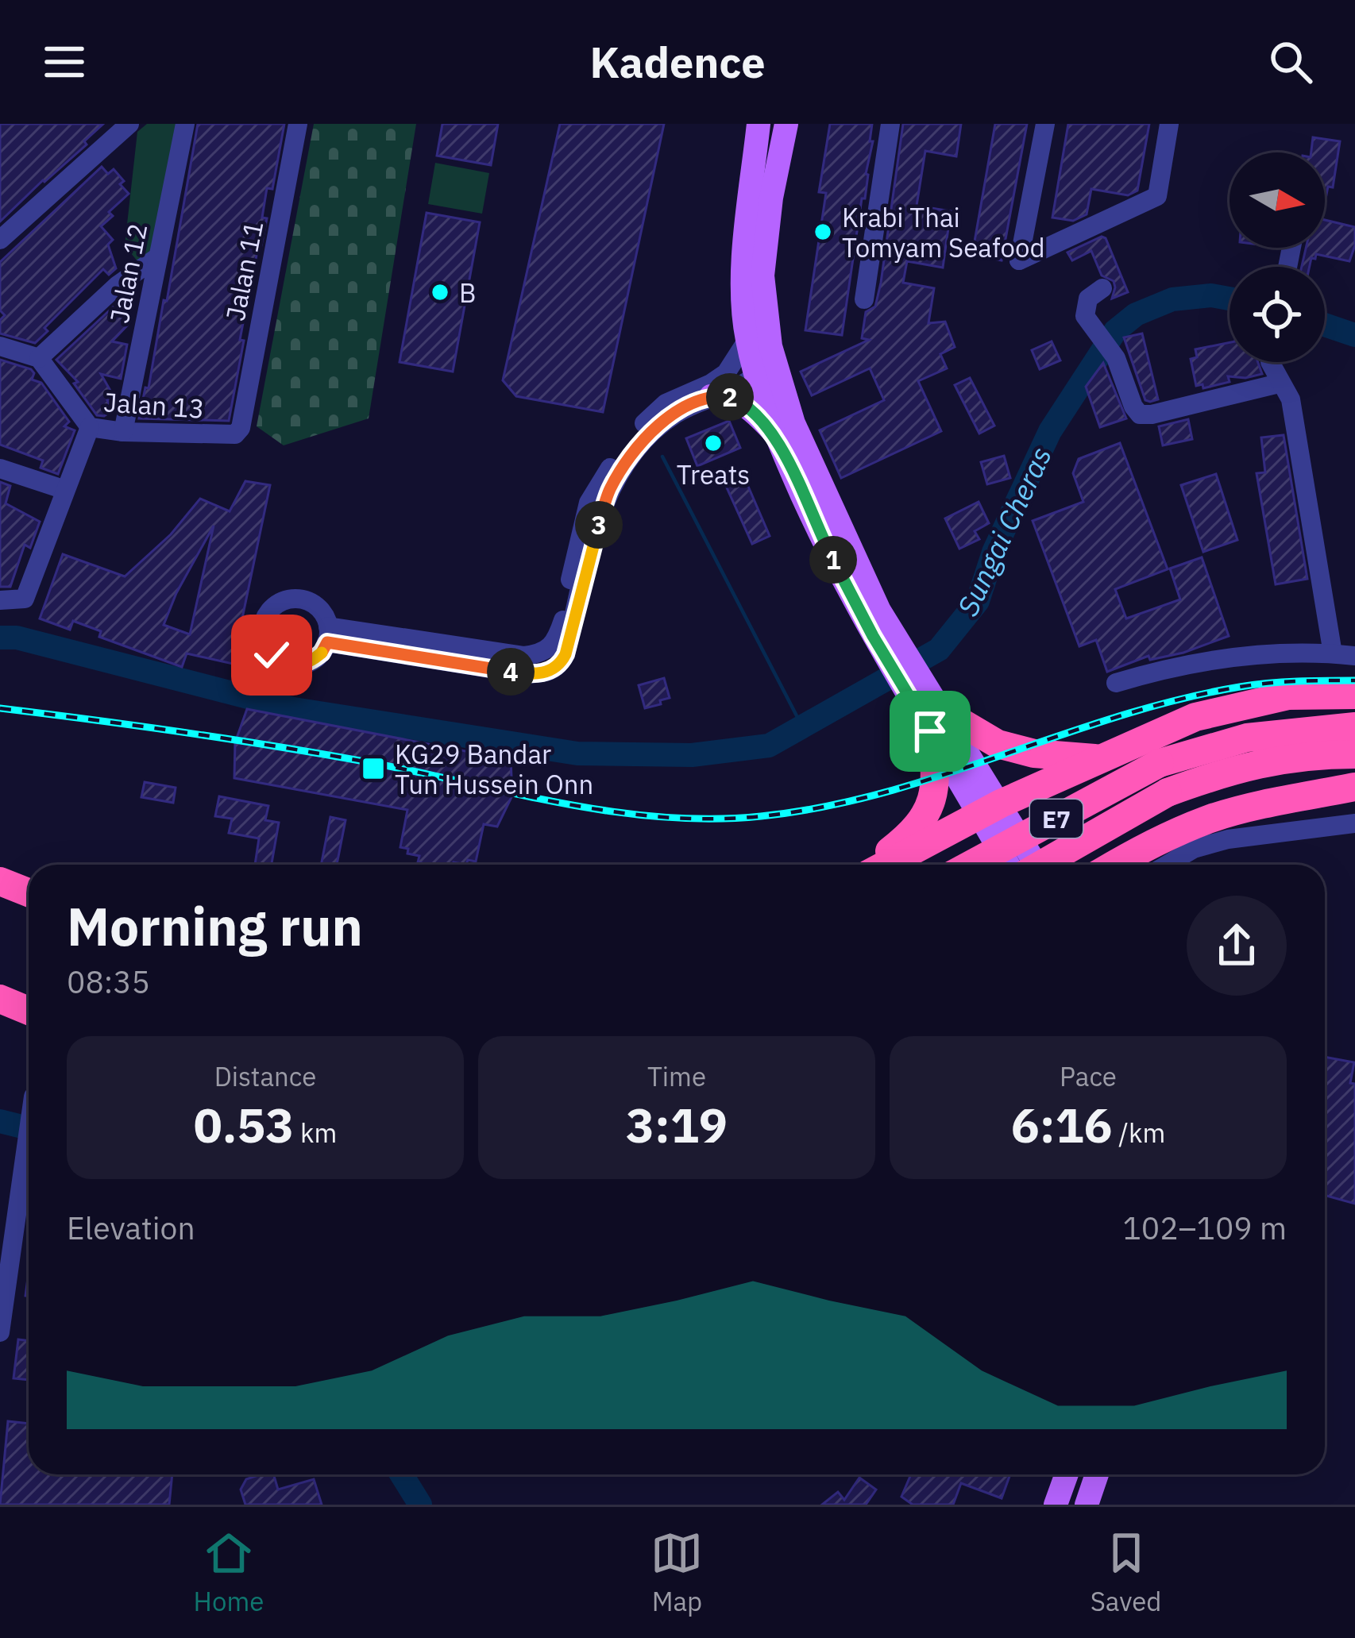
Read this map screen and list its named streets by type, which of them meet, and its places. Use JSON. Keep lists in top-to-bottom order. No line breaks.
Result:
{"streets":{"highway":["E7"],"street":["Jalan 11","Jalan 12","Jalan 13"]},"crossings":[["Jalan 11","Jalan 13"],["Jalan 12","Jalan 13"]],"water":["Sungai Cheras"],"places":{"other":["Krabi Thai Tomyam Seafood","B","Treats"],"transit":["KG29 Bandar Tun Hussein Onn"]},"north":"right","page":{"header":"Kadence","pins":["2","3","1","4"],"heading":["Morning run","08:35"],"stats":[["Distance","0.53 km"],["Time","3:19"],["Pace","6:16 /km"]],"chart":["Elevation","102–109 m"],"tabs":["Home","Map","Saved"]}}
